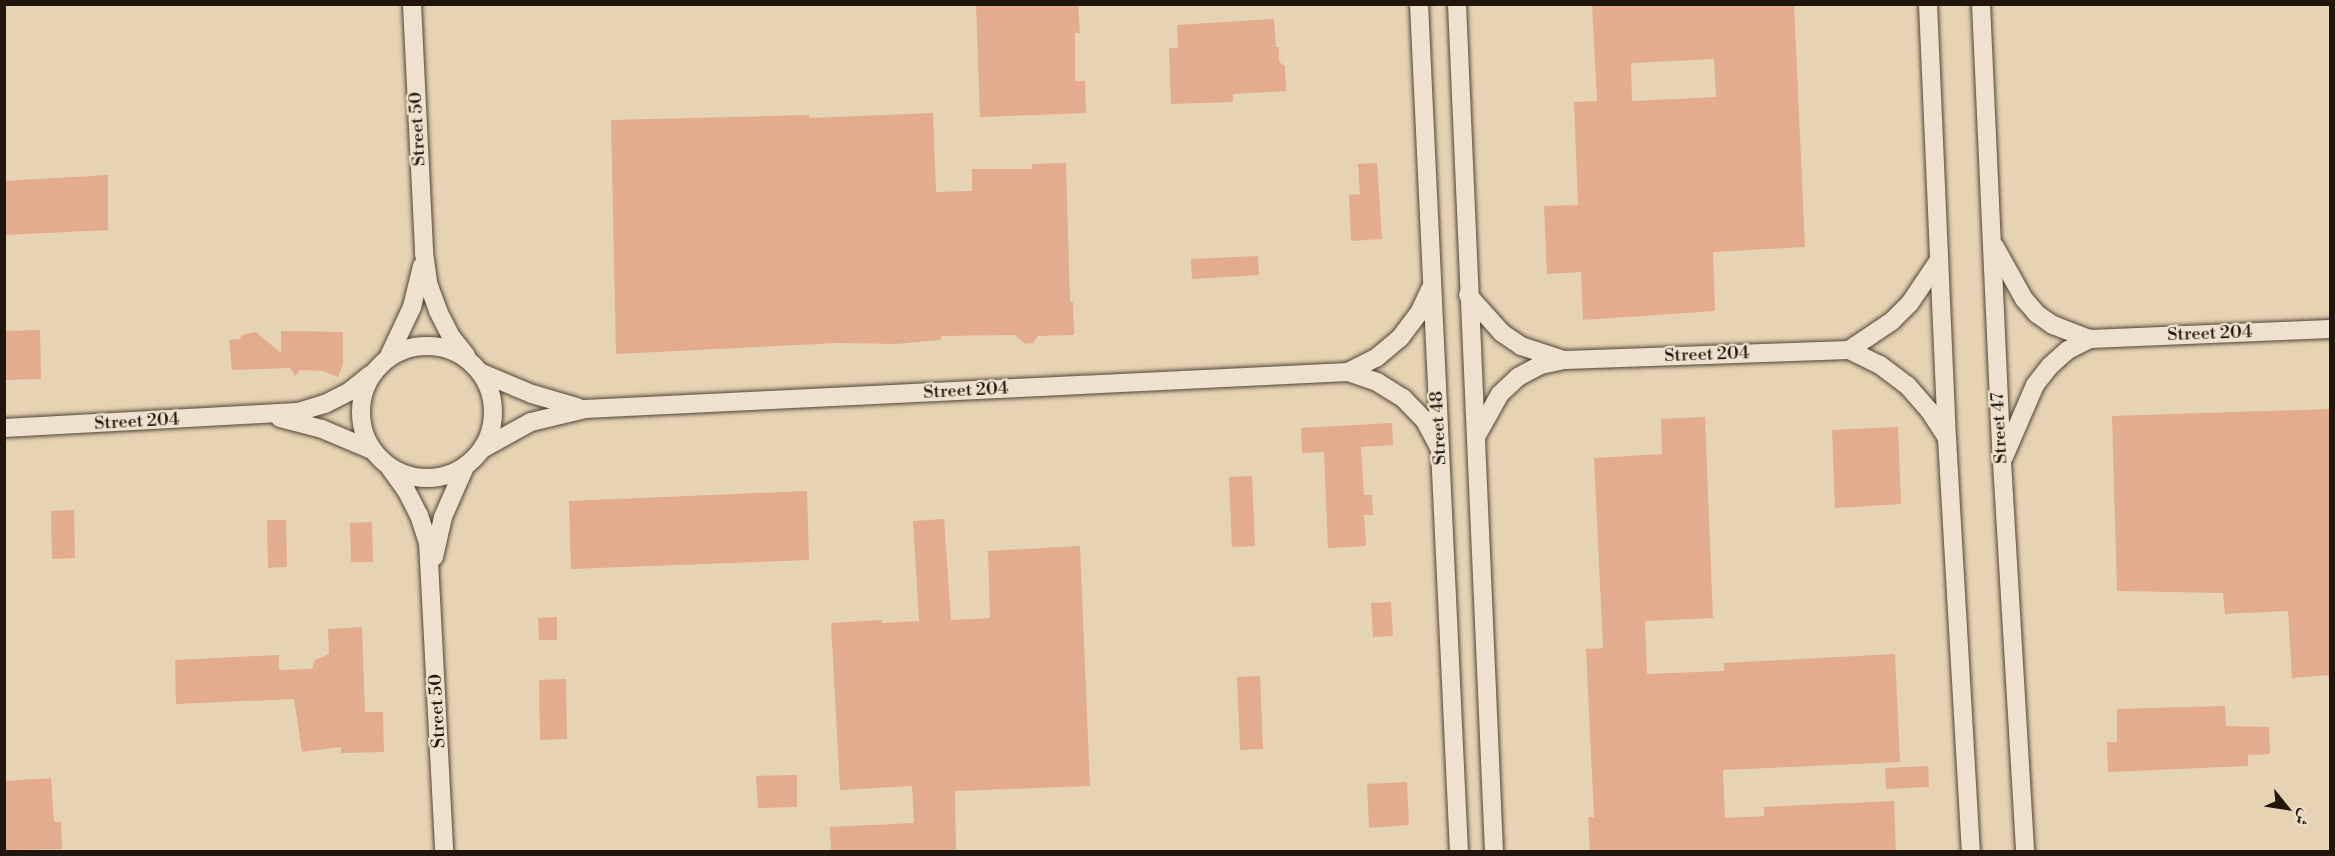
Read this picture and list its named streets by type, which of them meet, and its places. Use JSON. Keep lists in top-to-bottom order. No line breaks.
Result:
{"streets":{"street":["Street 50","Street 204","Street 48","Street 47"]},"crossings":[["Street 50","Street 204"],["Street 204","Street 48"],["Street 204","Street 47"]],"north":"bottom right"}
